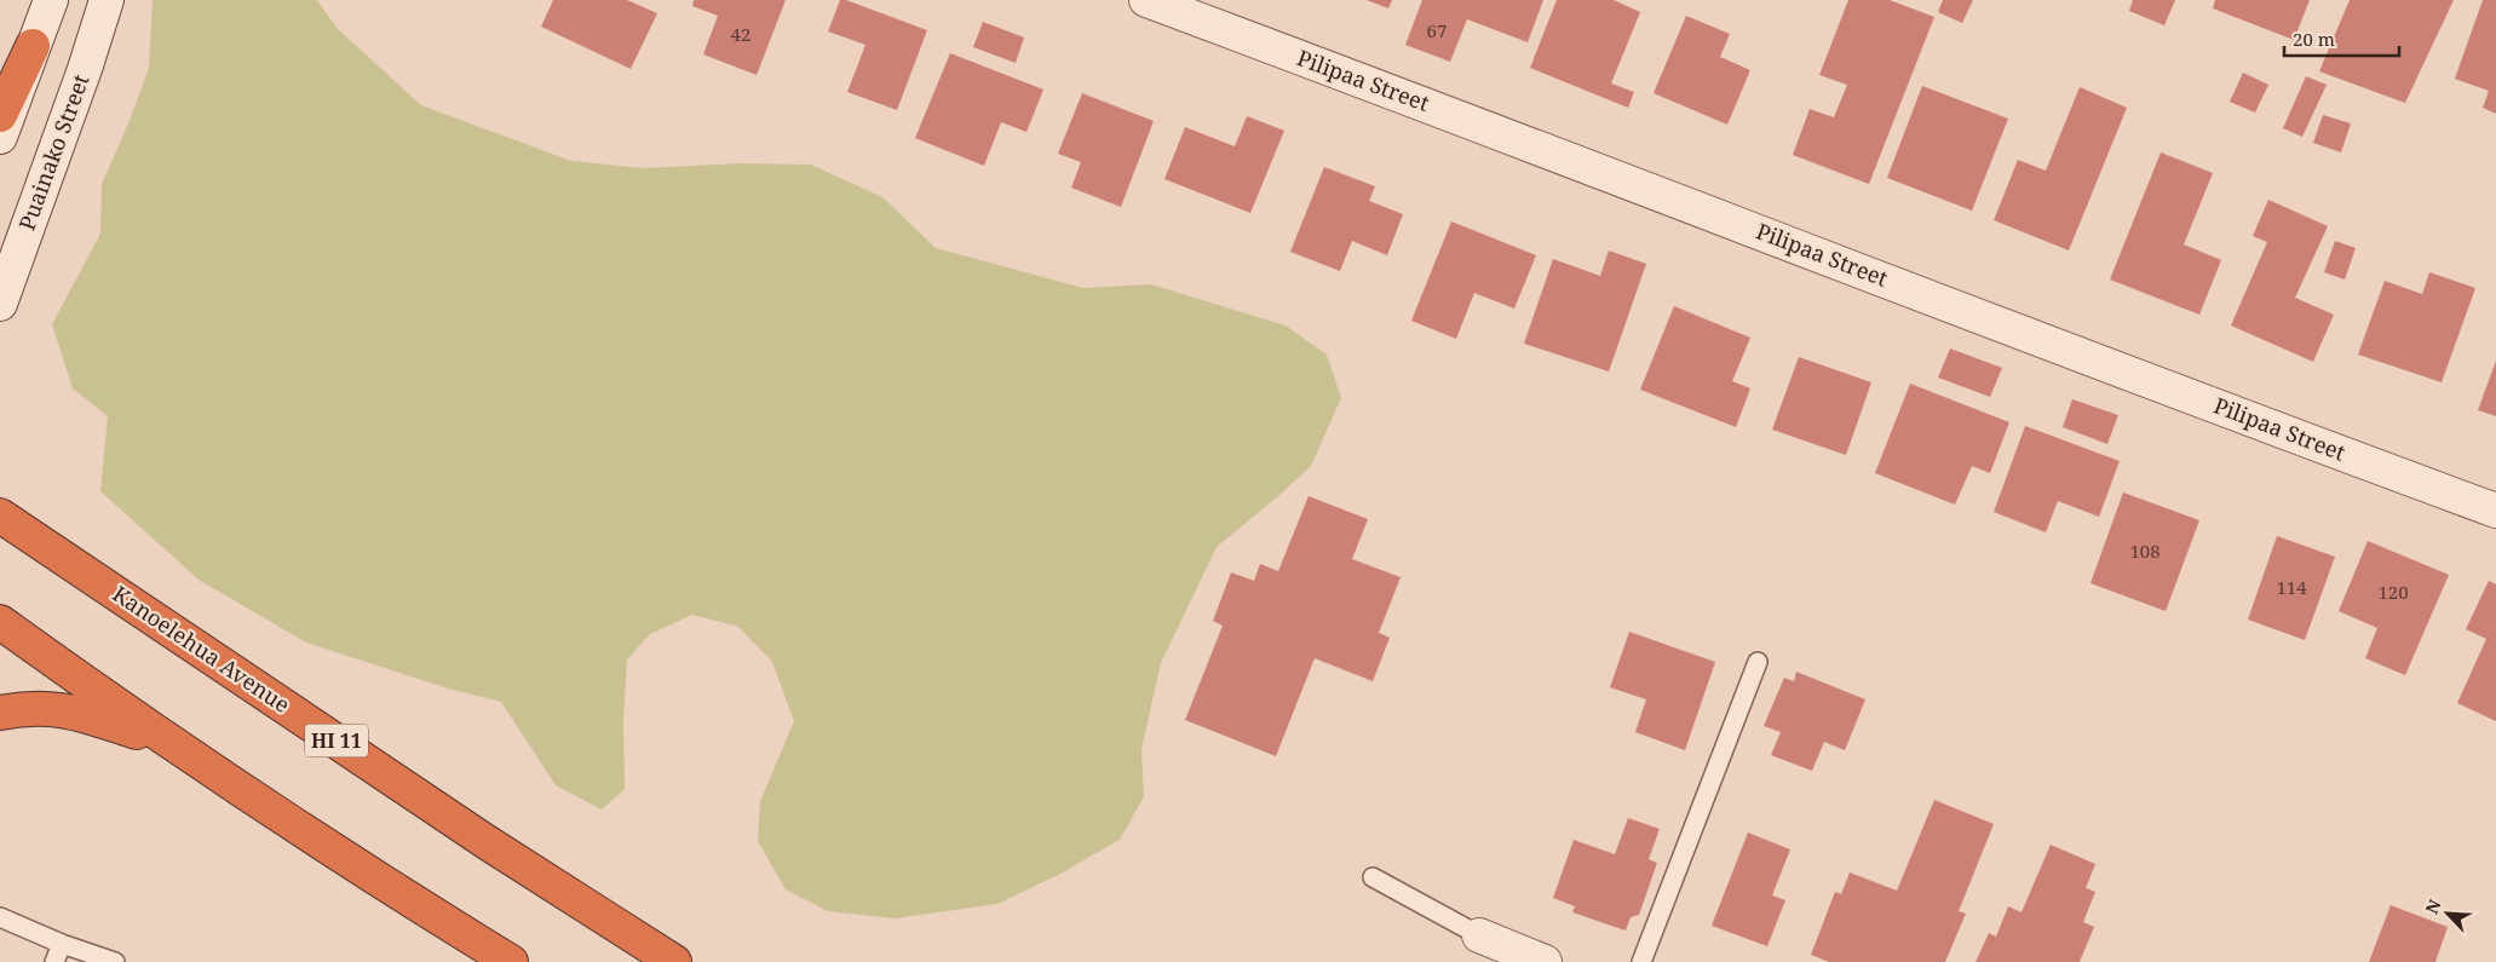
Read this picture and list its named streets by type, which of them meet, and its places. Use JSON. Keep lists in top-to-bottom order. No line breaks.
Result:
{"streets":{"highway":["Kanoelehua Avenue","HI 11"],"street":["Pilipaa Street","Puainako Street"]},"house_numbers":["67","42","108","114","120"],"scale_bar":"20 m","north":"top left"}
